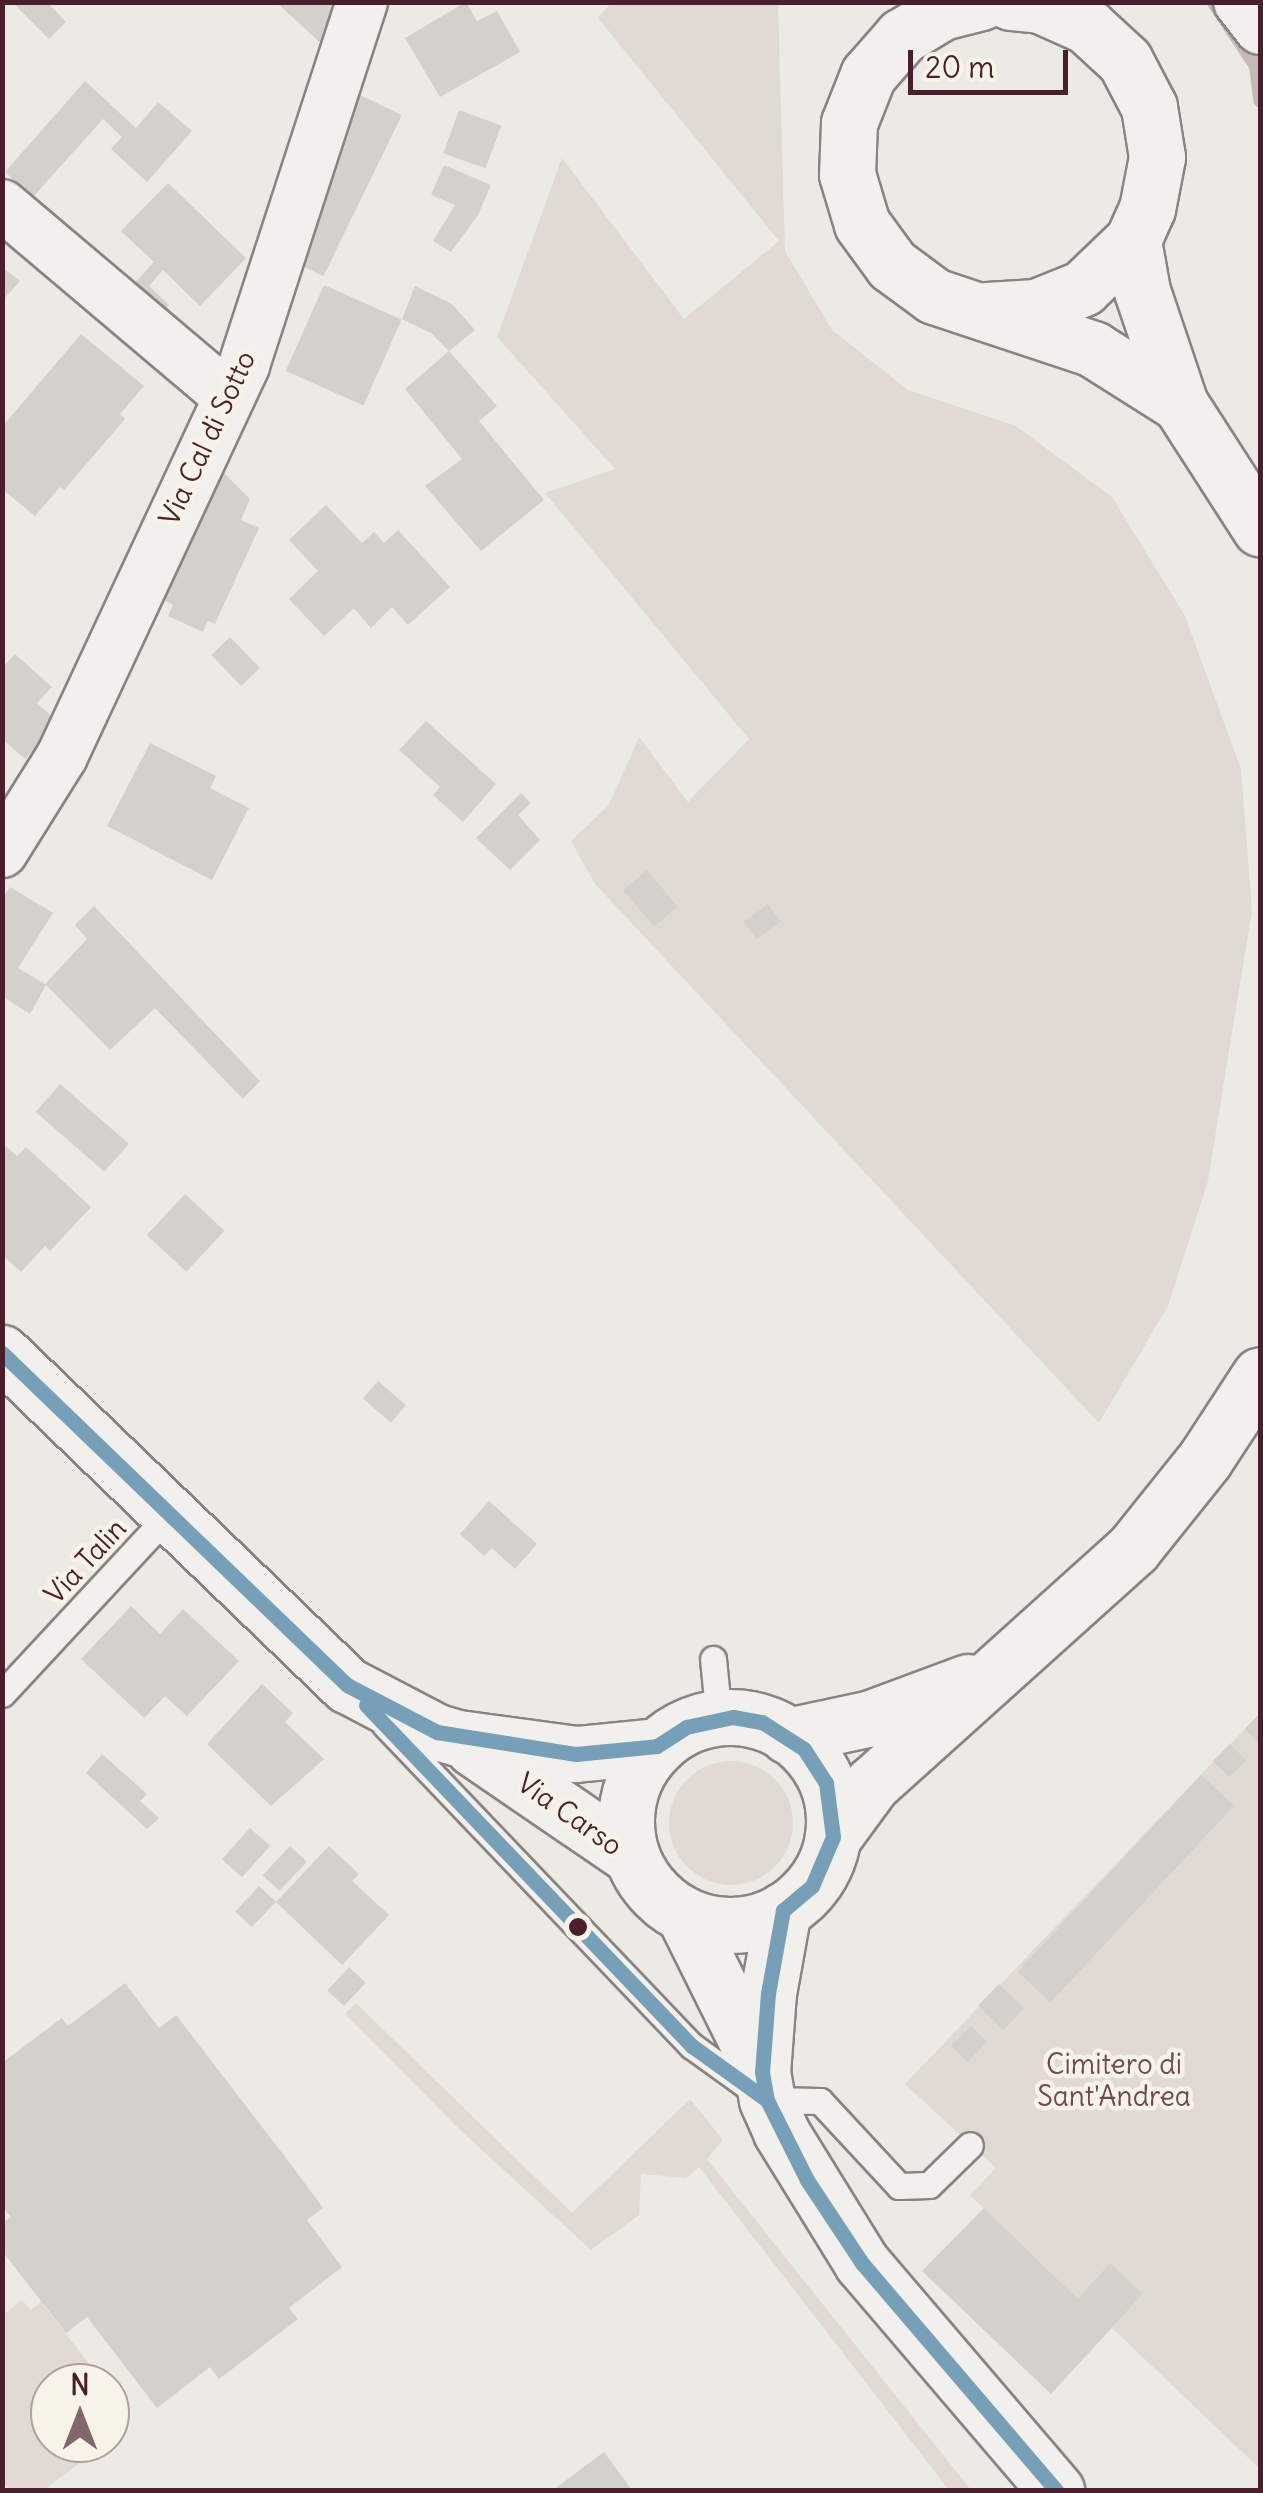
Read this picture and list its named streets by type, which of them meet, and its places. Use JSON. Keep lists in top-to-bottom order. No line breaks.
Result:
{"streets":{"main road":["Via Carso"],"street":["Via Cal di Sotto"],"lane":["Via Talin"]},"crossings":[["Via Talin","Via Carso"]],"parks":["Cimitero di Sant'Andrea"],"scale_bar":"20 m","north":"top"}
